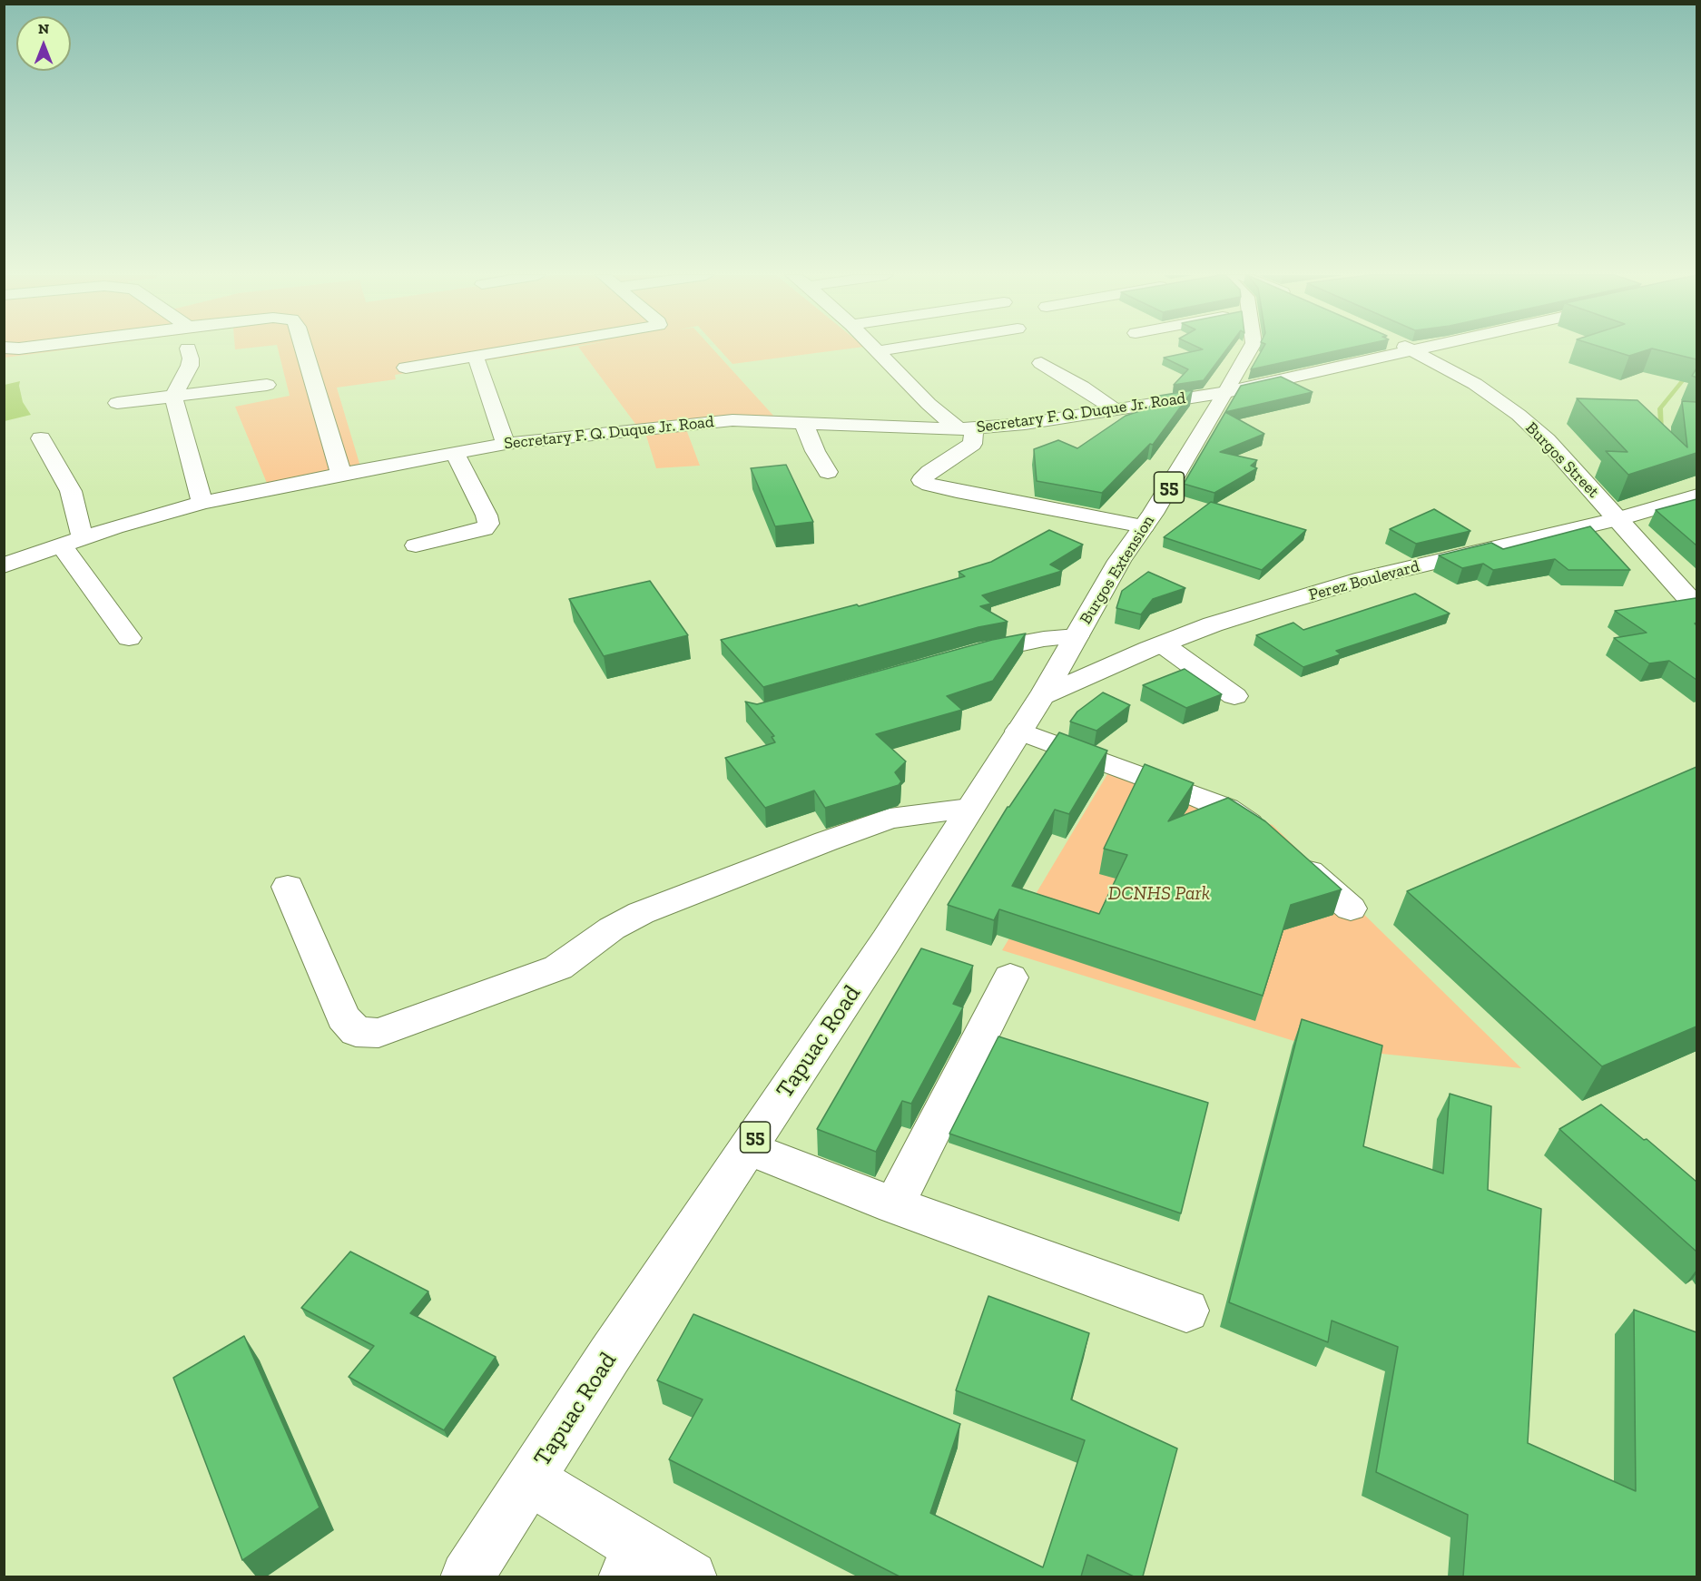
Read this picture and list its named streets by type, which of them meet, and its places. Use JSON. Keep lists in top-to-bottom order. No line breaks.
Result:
{"streets":{"street":["Secretary F. Q. Duque Jr. Road","Burgos Street","55","Burgos Extension","Perez Boulevard","Tapuac Road"]},"crossings":[["Secretary F. Q. Duque Jr. Road","Burgos Street"],["Secretary F. Q. Duque Jr. Road","Burgos Extension"],["Burgos Street","Perez Boulevard"],["Burgos Extension","Perez Boulevard"],["Burgos Extension","Tapuac Road"],["Perez Boulevard","Tapuac Road"]],"parks":["DCNHS Park"],"north":"top"}
